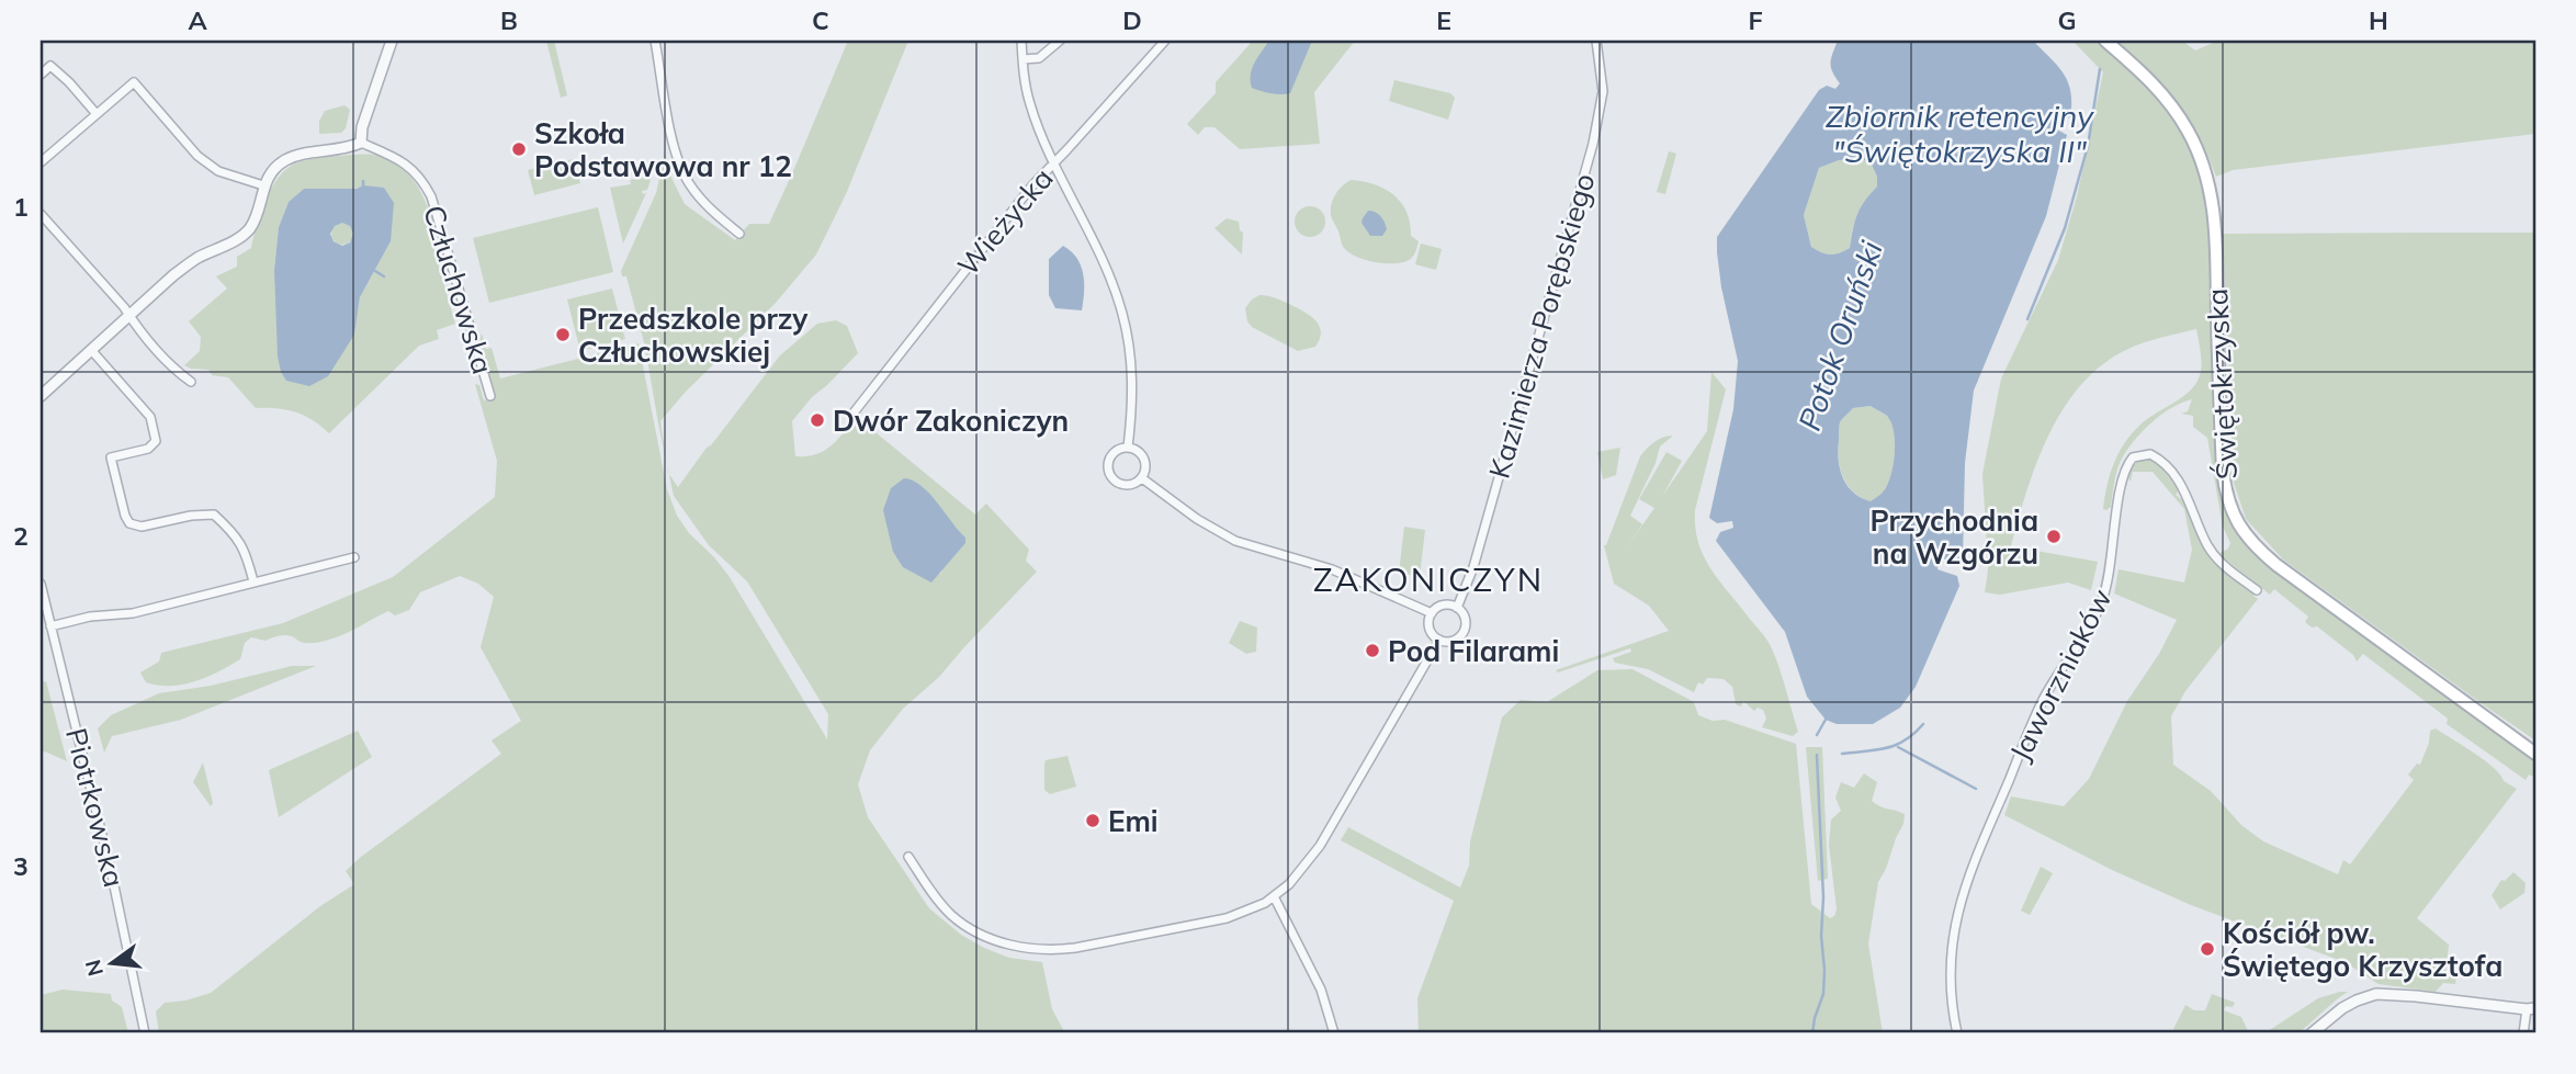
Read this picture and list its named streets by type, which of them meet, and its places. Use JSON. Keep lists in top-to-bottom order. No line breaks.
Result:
{"streets":{"main road":["Świętokrzyska"],"street":["Wieżycka","Człuchowska","Kazimierza Porębskiego","Jaworzniaków","Piotrkowska"]},"districts":["ZAKONICZYN"],"water":["Zbiornik retencyjny \"Świętokrzyska II\"","Potok Oruński"],"places":["Szkoła Podstawowa nr 12","Przedszkole przy Człuchowskiej","Dwór Zakoniczyn","Przychodnia na Wzgórzu","Pod Filarami","Emi","Kościół pw. Świętego Krzysztofa"],"north":"left","grid":{"columns":["A","B","C","D","E","F","G","H"],"rows":["1","2","3"]}}
